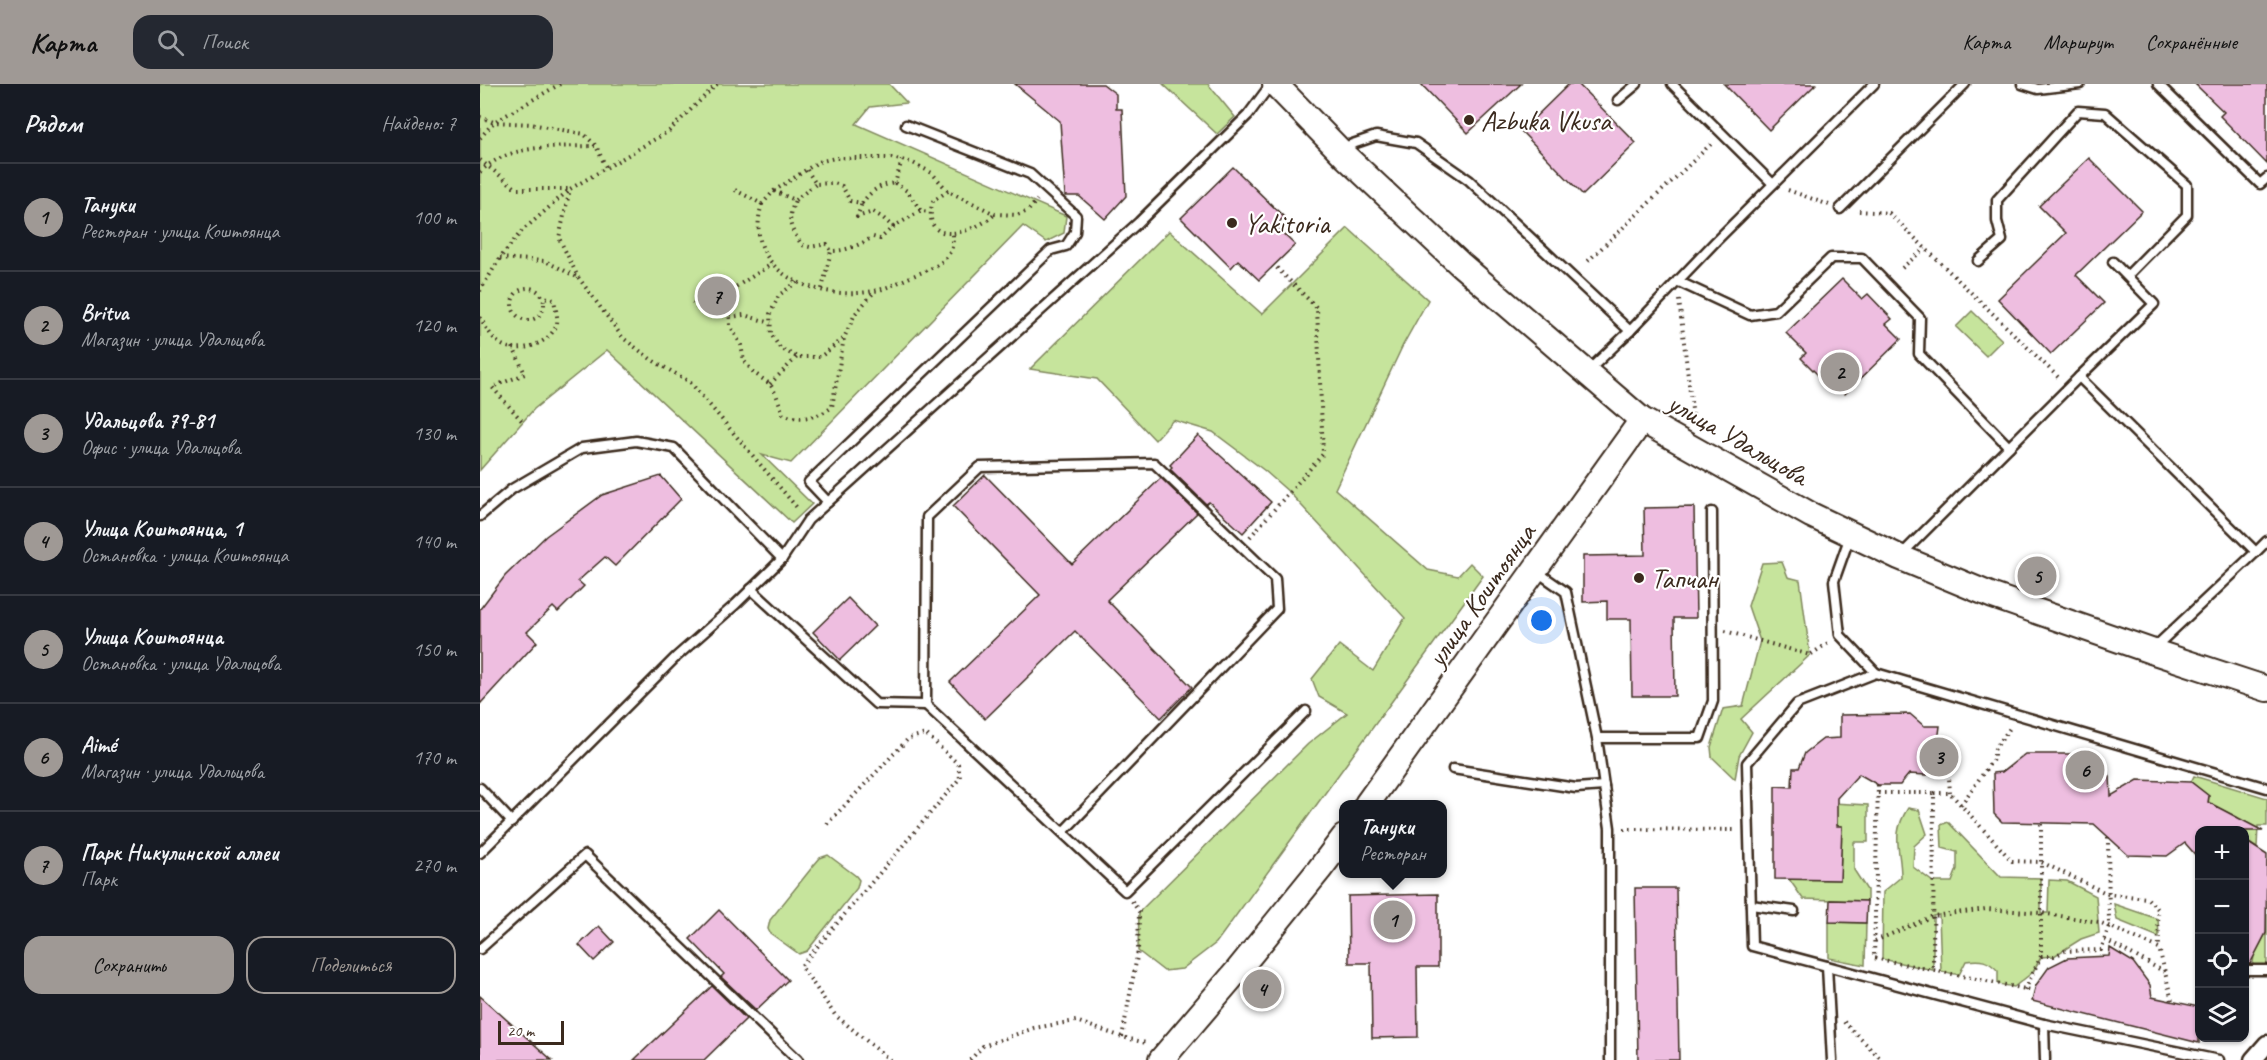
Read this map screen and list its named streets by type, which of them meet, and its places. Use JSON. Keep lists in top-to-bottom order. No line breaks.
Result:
{"streets":{"street":["улица Удальцова","улица Коштоянца"]},"crossings":[["улица Удальцова","улица Коштоянца"]],"places":["Azbuka Vkusa","Yakitoria","Тапчан"],"scale_bar":"20 m","page":{"header":"Карта","search":"Поиск","nav":["Карта","Маршрут","Сохранённые"],"heading":["Рядом","Найдено: 7"],"list":[{"mark":"1","name":"Тануки","note":"Ресторан · улица Коштоянца","value":"100 m"},{"mark":"2","name":"Britva","note":"Магазин · улица Удальцова","value":"120 m"},{"mark":"3","name":"Удальцова 79-81","note":"Офис · улица Удальцова","value":"130 m"},{"mark":"4","name":"Улица Коштоянца, 1","note":"Остановка · улица Коштоянца","value":"140 m"},{"mark":"5","name":"Улица Коштоянца","note":"Остановка · улица Удальцова","value":"150 m"},{"mark":"6","name":"Aimé","note":"Магазин · улица Удальцова","value":"170 m"},{"mark":"7","name":"Парк Никулинской аллеи","note":"Парк","value":"270 m"}],"pins":["7","2","5","3","6","1","4"],"popup":["Тануки","Ресторан"],"map_buttons":["+","−"],"buttons":["Сохранить","Поделиться"],"scale":"20 m"}}
